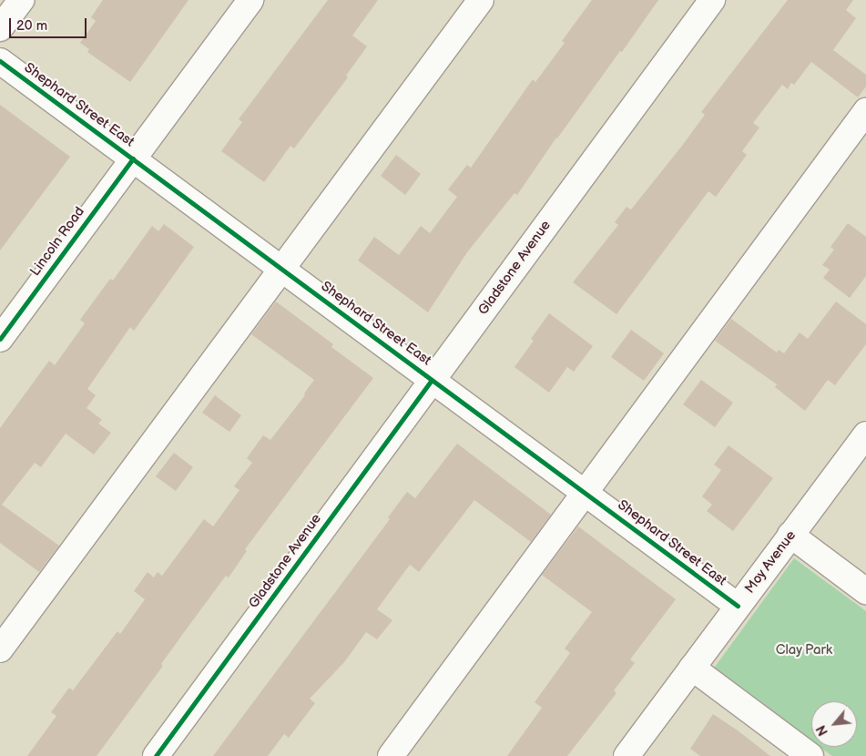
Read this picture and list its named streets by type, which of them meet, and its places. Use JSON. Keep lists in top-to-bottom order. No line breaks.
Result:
{"streets":{"street":["Shephard Street East","Lincoln Road","Gladstone Avenue","Moy Avenue"]},"crossings":[["Shephard Street East","Lincoln Road"],["Shephard Street East","Gladstone Avenue"],["Shephard Street East","Moy Avenue"]],"parks":["Clay Park"],"scale_bar":"20 m","north":"bottom left"}
